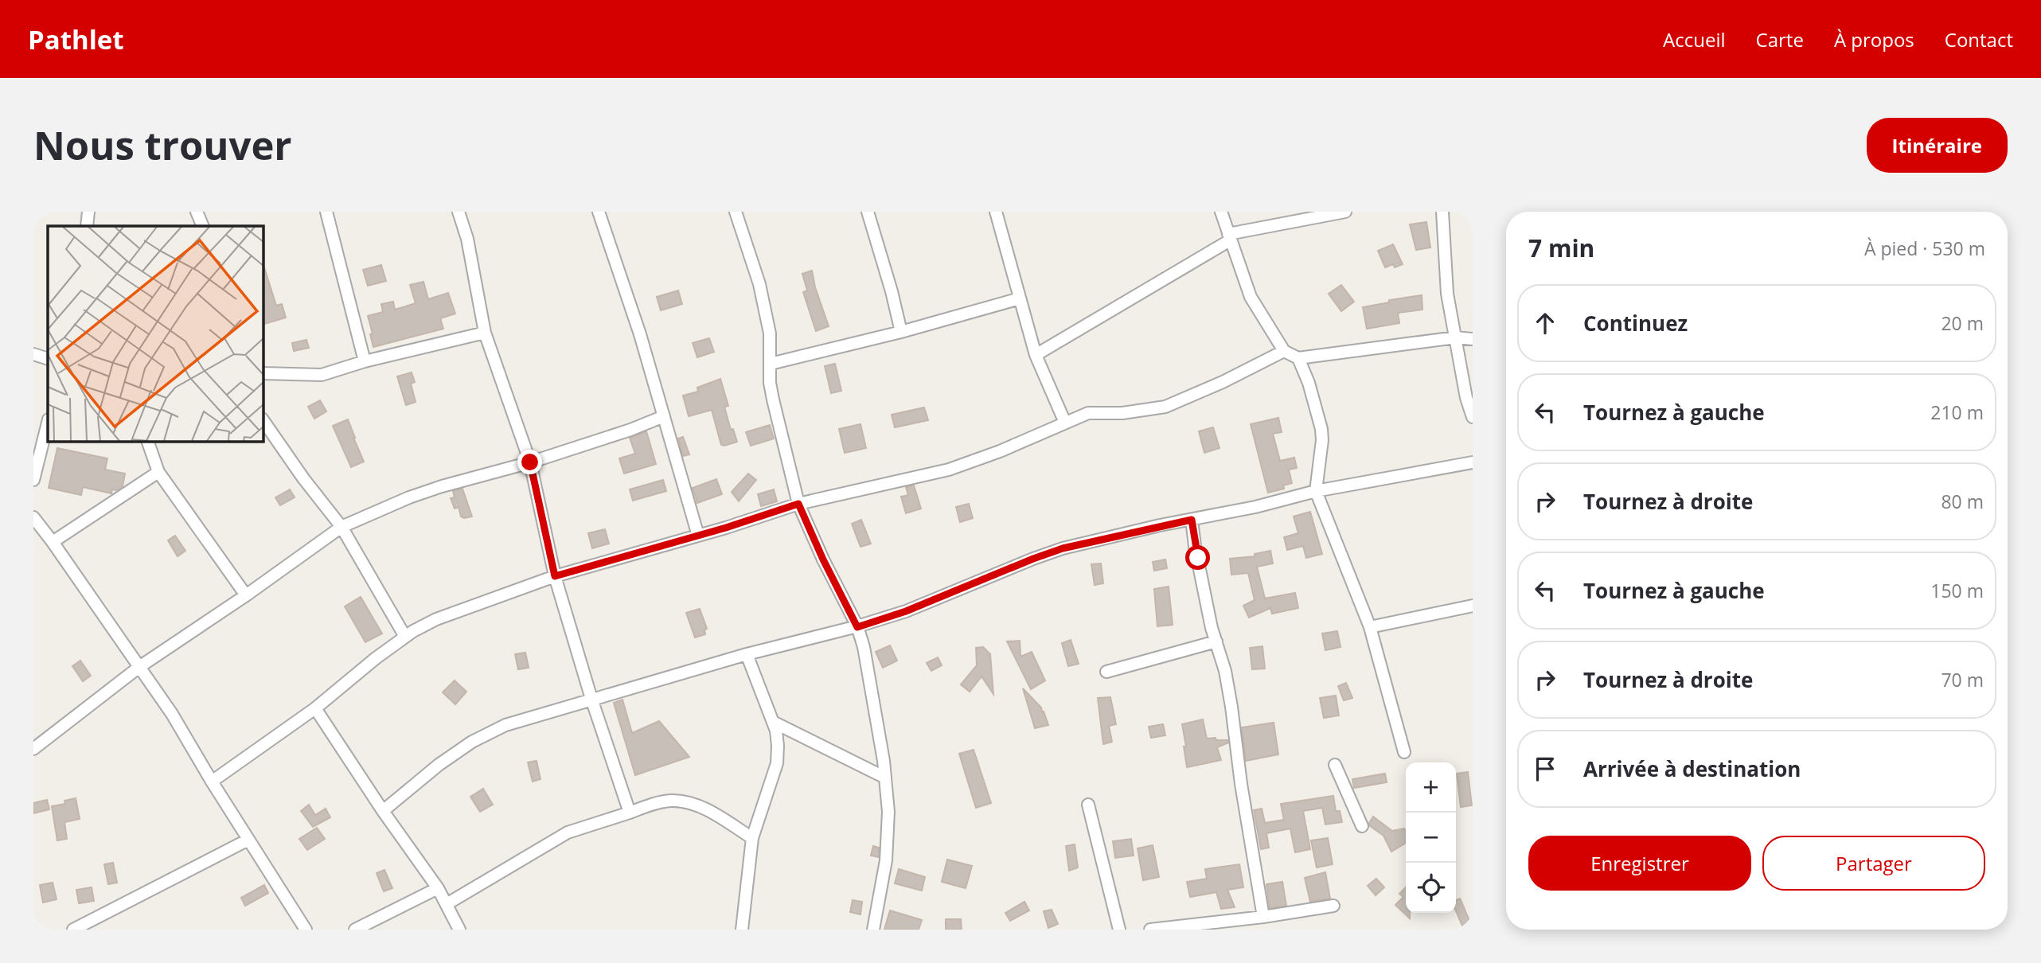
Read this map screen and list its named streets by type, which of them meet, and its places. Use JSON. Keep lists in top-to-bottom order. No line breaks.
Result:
{"page":{"header":"Pathlet","nav":["Accueil","Carte","À propos","Contact"],"buttons":["Itinéraire",["Enregistrer","Partager"]],"title":"Nous trouver","heading":["7 min","À pied · 530 m"],"list":[["Continuez","20 m"],["Tournez à gauche","210 m"],["Tournez à droite","80 m"],["Tournez à gauche","150 m"],["Tournez à droite","70 m"],"Arrivée à destination"],"map_buttons":["+","−"]}}
